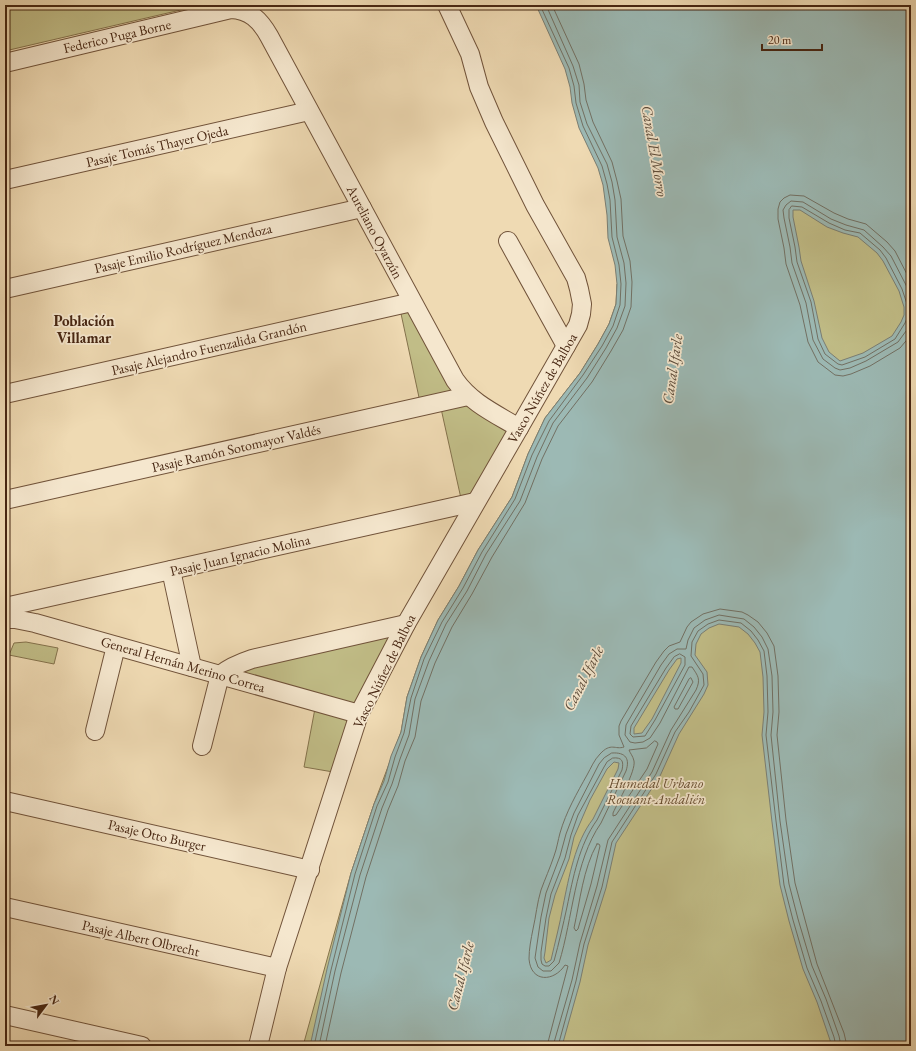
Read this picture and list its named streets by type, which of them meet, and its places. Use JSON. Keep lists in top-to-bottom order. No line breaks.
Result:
{"streets":{"street":["Federico Puga Borne","Pasaje Tomás Thayer Ojeda","Aureliano Oyarzún","Pasaje Emilio Rodríguez Mendoza","Pasaje Alejandro Fuenzalida Grandón","Vasco Núñez de Balboa","Pasaje Ramón Sotomayor Valdés","Pasaje Juan Ignacio Molina","General Hernán Merino Correa","Pasaje Otto Burger","Pasaje Albert Olbrecht"]},"crossings":[["Federico Puga Borne","Aureliano Oyarzún"],["Pasaje Tomás Thayer Ojeda","Aureliano Oyarzún"],["Aureliano Oyarzún","Pasaje Emilio Rodríguez Mendoza"],["Aureliano Oyarzún","Pasaje Alejandro Fuenzalida Grandón"],["Aureliano Oyarzún","Vasco Núñez de Balboa"],["Aureliano Oyarzún","Pasaje Ramón Sotomayor Valdés"],["Vasco Núñez de Balboa","Pasaje Juan Ignacio Molina"],["Vasco Núñez de Balboa","General Hernán Merino Correa"],["Vasco Núñez de Balboa","Pasaje Otto Burger"],["Vasco Núñez de Balboa","Pasaje Albert Olbrecht"]],"districts":["Población Villamar"],"water":["Canal El Morro","Canal Ifarle"],"parks":["Humedal Urbano Rocuant-Andalién"],"scale_bar":"20 m","north":"top right"}
